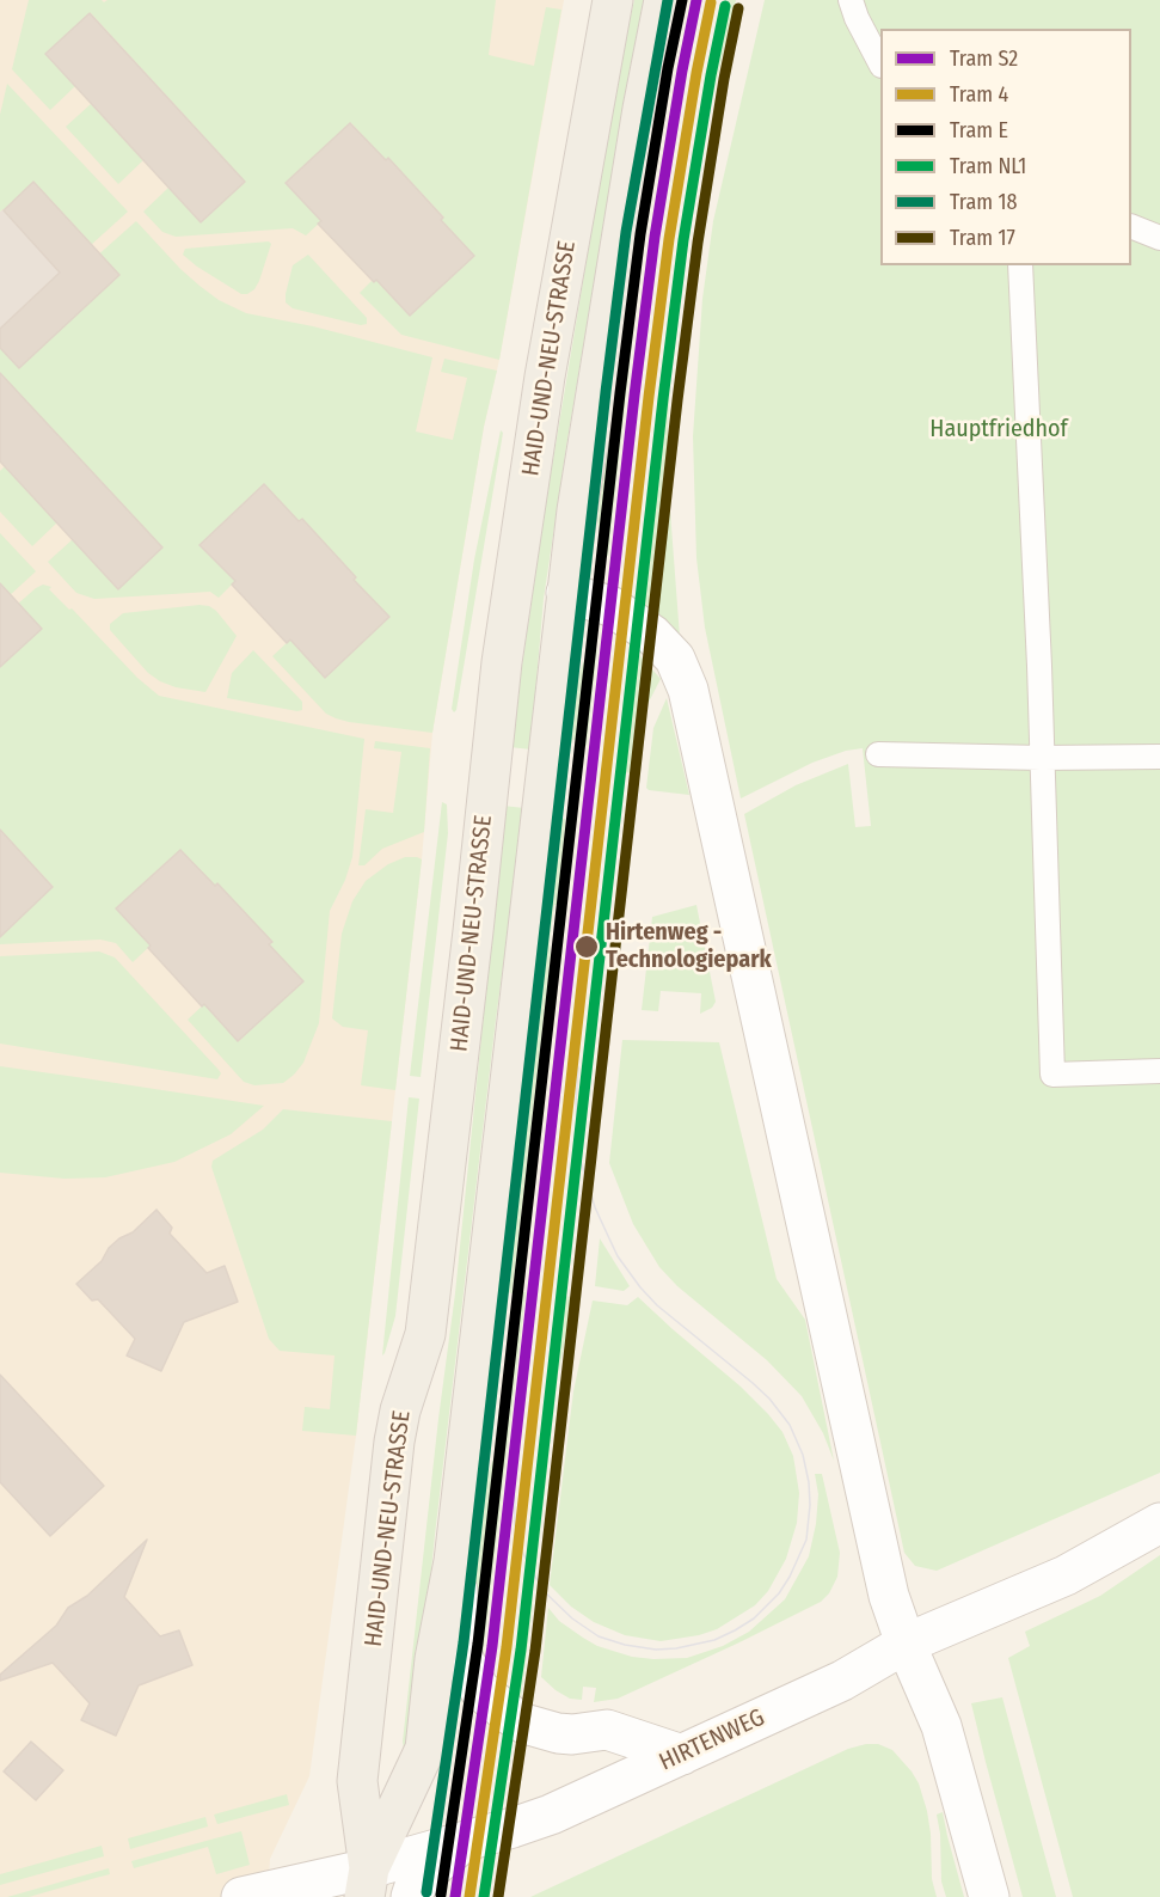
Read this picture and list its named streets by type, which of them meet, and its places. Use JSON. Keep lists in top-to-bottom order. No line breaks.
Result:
{"streets":{"main road":["HAID-UND-NEU-STRASSE"],"street":["HIRTENWEG"]},"crossings":[["HAID-UND-NEU-STRASSE","HIRTENWEG"]],"parks":["Hauptfriedhof"],"places":["Hirtenweg - Technologiepark"],"lines":["tram line S2","tram line E","tram line 18","tram line 4","tram line NL1","tram line 17"],"legend":["Tram S2","Tram 4","Tram E","Tram NL1","Tram 18","Tram 17"]}
